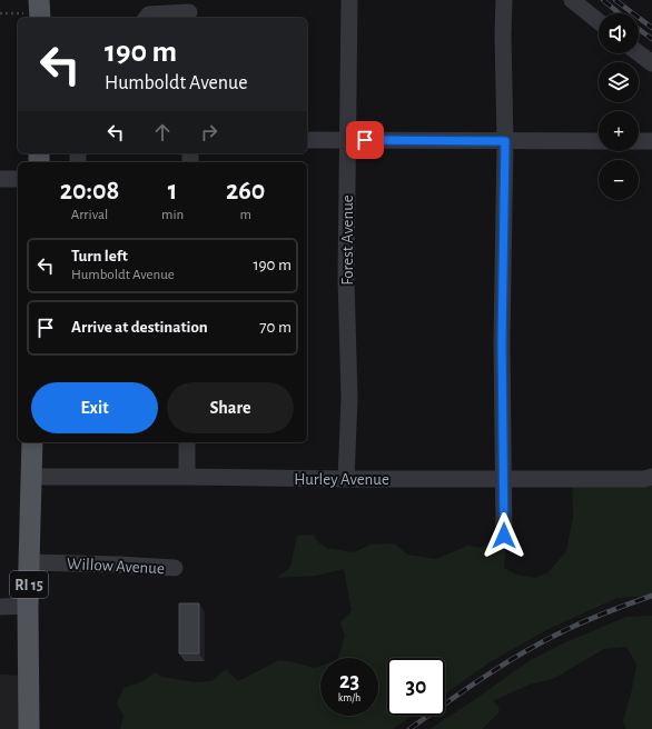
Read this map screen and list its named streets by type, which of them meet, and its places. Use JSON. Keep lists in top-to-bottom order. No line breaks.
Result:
{"streets":{"main road":["RI 15"],"street":["Forest Avenue","Hurley Avenue","Willow Avenue"]},"crossings":[["Forest Avenue","Hurley Avenue"],["Hurley Avenue","RI 15"],["Willow Avenue","RI 15"]],"page":{"map_buttons":["+","−"],"turn":["190 m","Humboldt Avenue"],"eta":["20:08","Arrival","1","min","260","m"],"list":[{"name":"Turn left","note":"Humboldt Avenue","value":"190 m"},{"name":"Arrive at destination","value":"70 m"}],"buttons":["Exit","Share"],"speed":"23 km/h","limit":"30"}}
